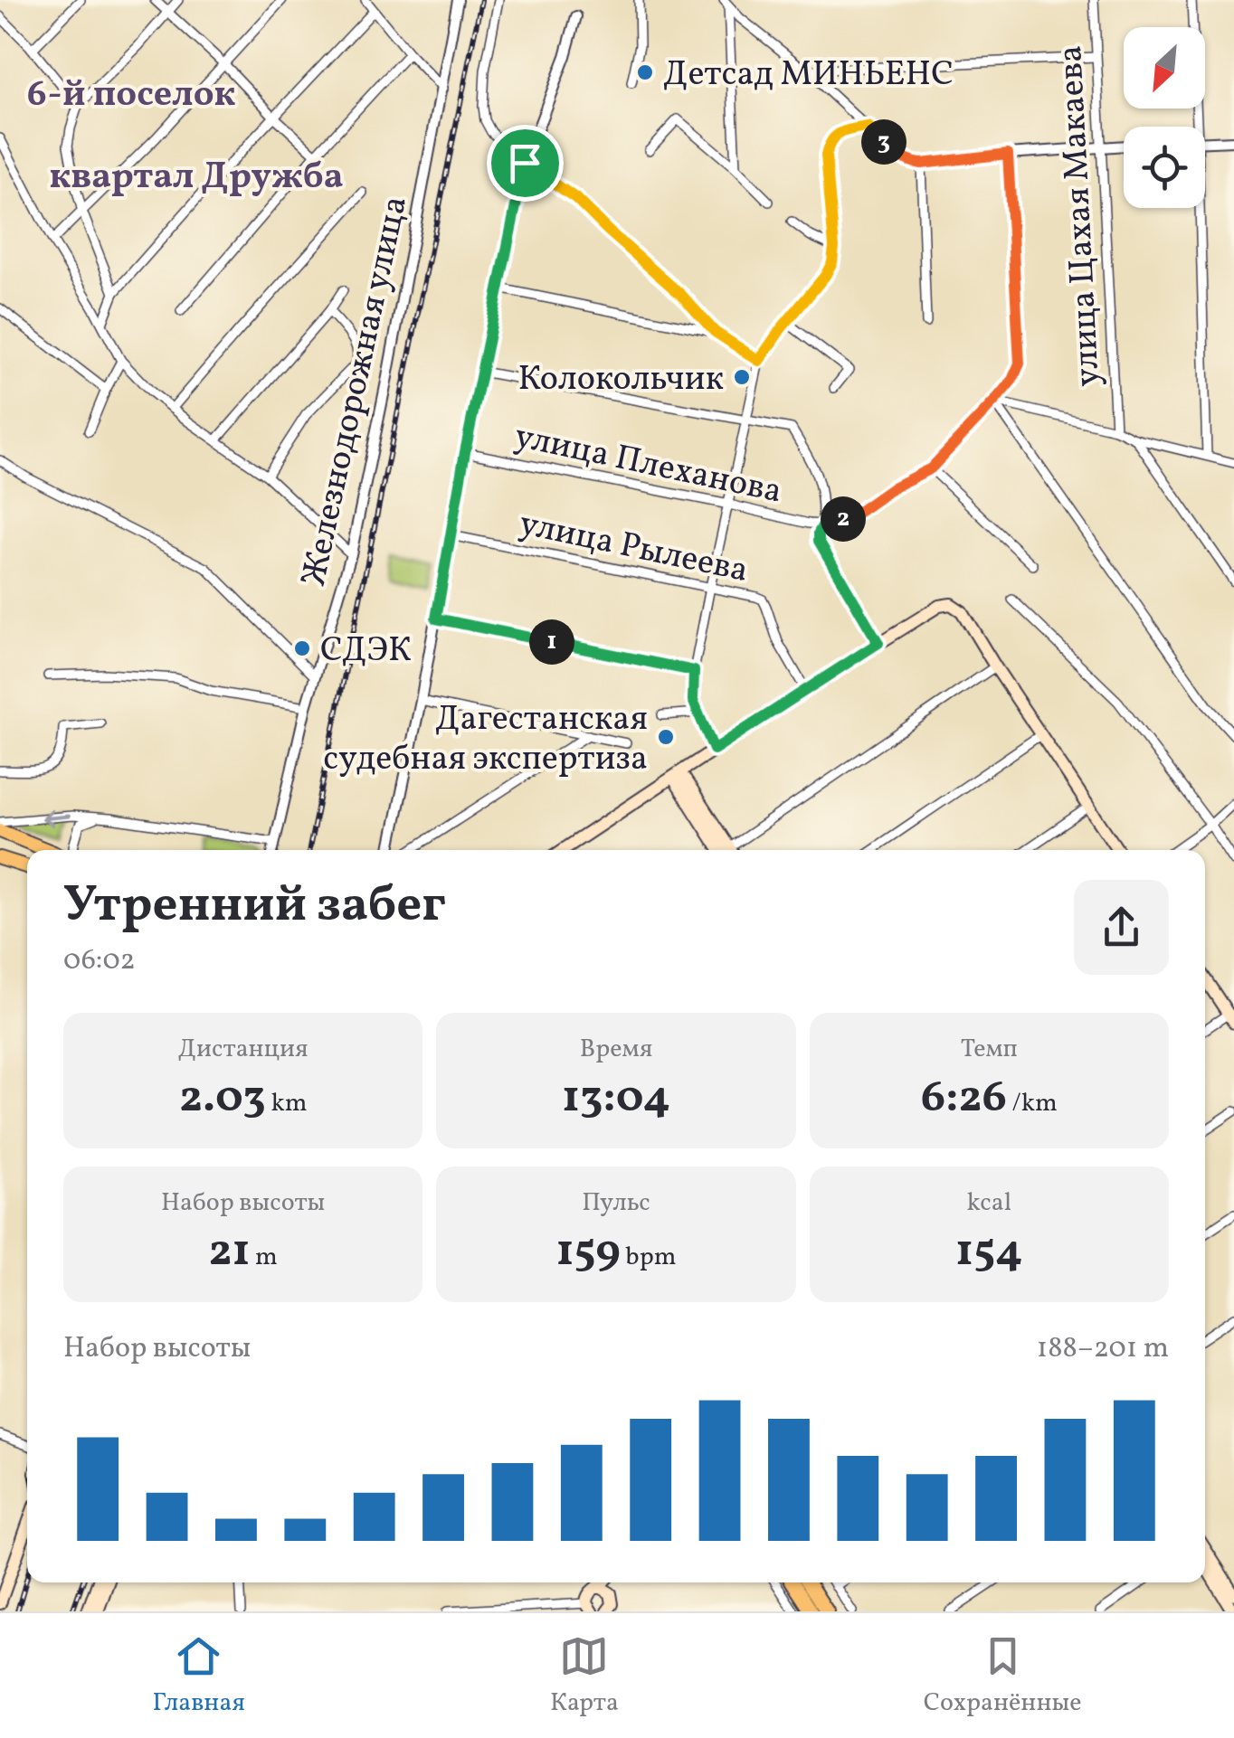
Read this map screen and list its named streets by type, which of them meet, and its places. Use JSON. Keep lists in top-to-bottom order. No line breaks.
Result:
{"streets":{"street":["улица Цахая Макаева","Железнодорожная улица","улица Плеханова","улица Рылеева"]},"districts":["6-й поселок","квартал Дружба"],"places":["Детсад МИНЬЕНС","Колокольчик","СДЭК","Дагестанская судебная экспертиза"],"north":"bottom left","page":{"pins":["3","2","1"],"heading":["Утренний забег","06:02"],"stats":[["Дистанция","2.03 km"],["Время","13:04"],["Темп","6:26 /km"],["Набор высоты","21 m"],["Пульс","159 bpm"],["kcal","154"]],"chart":["Набор высоты","188–201 m"],"tabs":["Главная","Карта","Сохранённые"]}}
